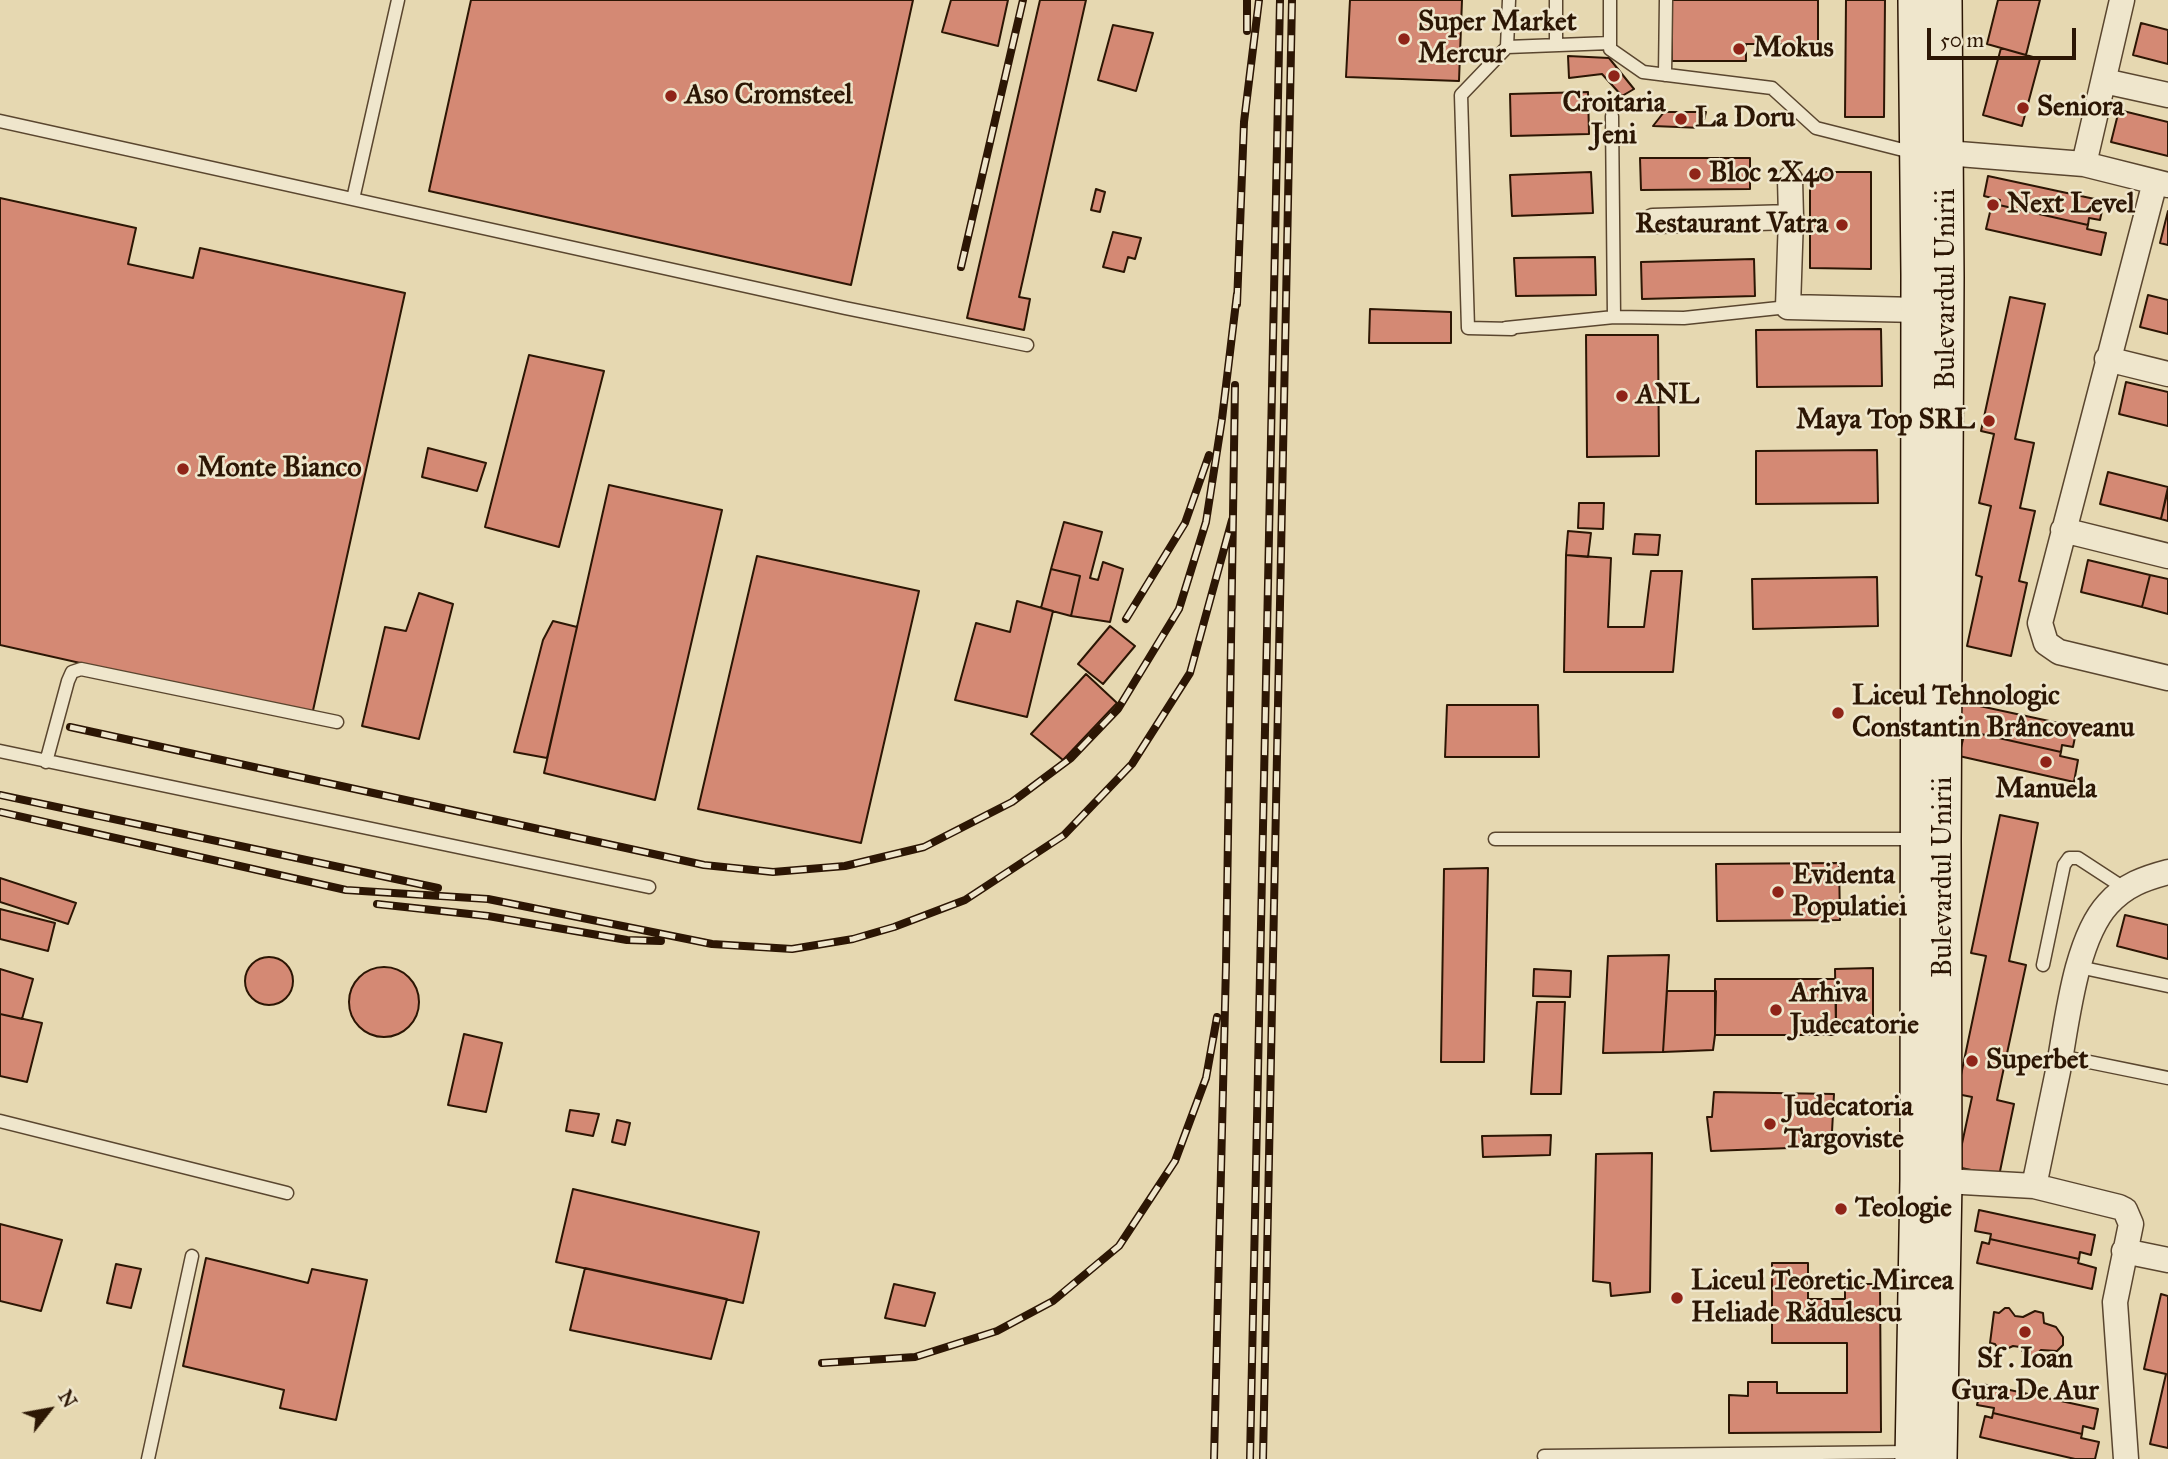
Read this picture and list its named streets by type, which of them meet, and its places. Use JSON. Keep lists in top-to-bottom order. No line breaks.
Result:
{"streets":{"main road":["Bulevardul Unirii"]},"places":["Super Market Mercur","Mokus","Croitaria Jeni","Aso Cromsteel","Seniora","La Doru","Bloc 2X40","Next Level","Restaurant Vatra","ANL","Maya Top SRL","Monte Bianco","Liceul Tehnologic Constantin Brâncoveanu","Manuela","Evidenta Populatiei","Arhiva Judecatorie","Superbet","Judecatoria Targoviste","Teologie","Liceul Teoretic Mircea Heliade Rădulescu","Sf . Ioan Gura De Aur"],"scale_bar":"50 m","north":"top right"}
